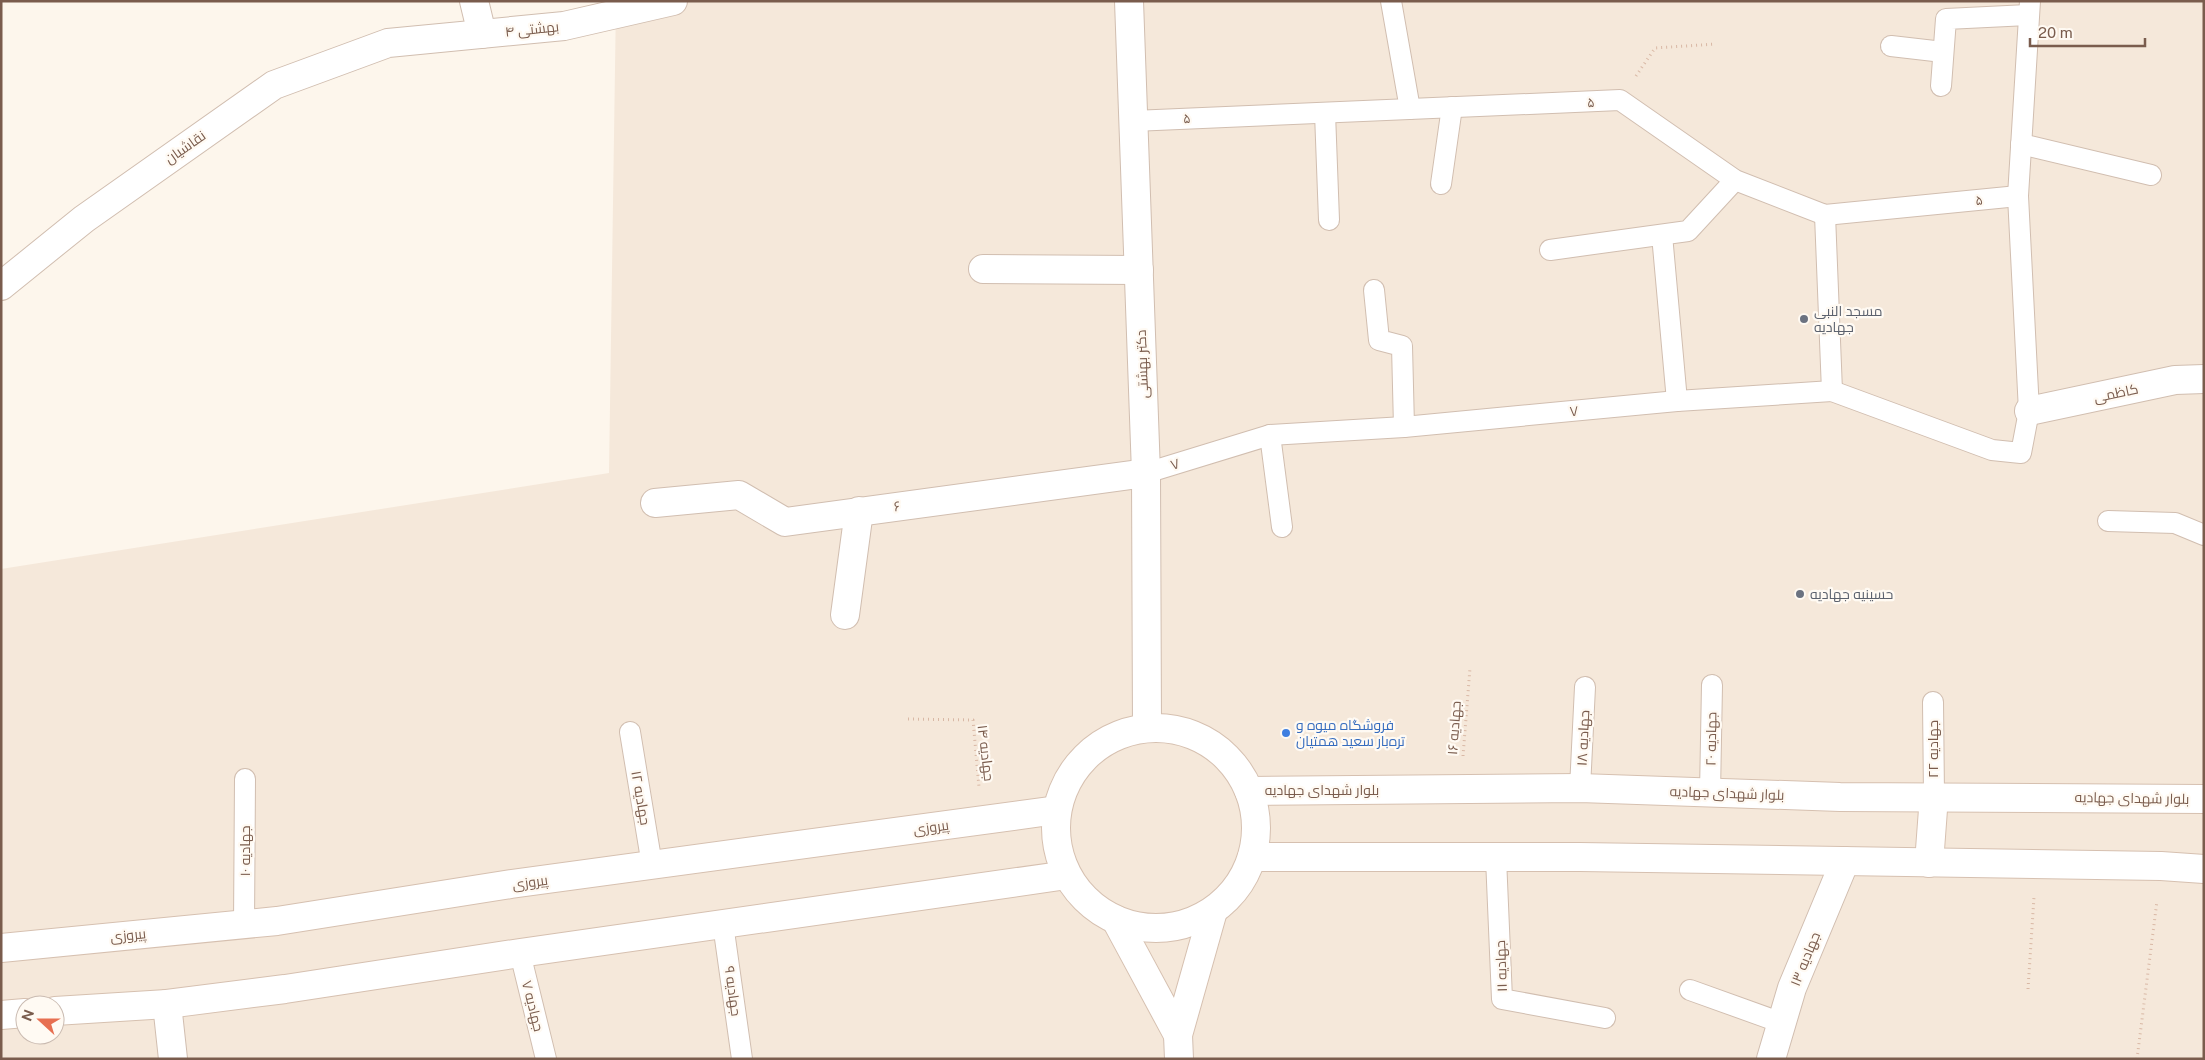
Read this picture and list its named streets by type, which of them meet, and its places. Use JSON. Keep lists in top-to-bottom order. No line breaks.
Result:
{"streets":{"main road":["بهشتی ۴","نقاشیان","دکتر بهشتی","کاظمی","۶","بلوار شهدای جهادیه","پیروزی","جهادیه ۱۳"],"lane":["۵","۷","جهادیه ۱۸","جهادیه ۲۰","جهادیه ۲۲","جهادیه ۱۲","جهادیه ۱۰","جهادیه ۱۱","جهادیه ۹","جهادیه ۷"],"path":["جهادیه ۱۶","جهادیه ۱۴"]},"crossings":[["بهشتی ۴","نقاشیان"],["۵","دکتر بهشتی"],["دکتر بهشتی","۷"],["دکتر بهشتی","۶"],["۷","۶"],["جهادیه ۱۶","بلوار شهدای جهادیه"],["جهادیه ۱۸","بلوار شهدای جهادیه"],["جهادیه ۲۰","بلوار شهدای جهادیه"],["جهادیه ۲۲","بلوار شهدای جهادیه"],["جهادیه ۱۴","پیروزی"],["جهادیه ۱۲","پیروزی"],["پیروزی","جهادیه ۱۰"]],"places":["مسجد النبی جهادیه","حسینیه جهادیه","فروشگاه میوه و تره‌بار سعید همتیان"],"scale_bar":"20 m","north":"left"}
